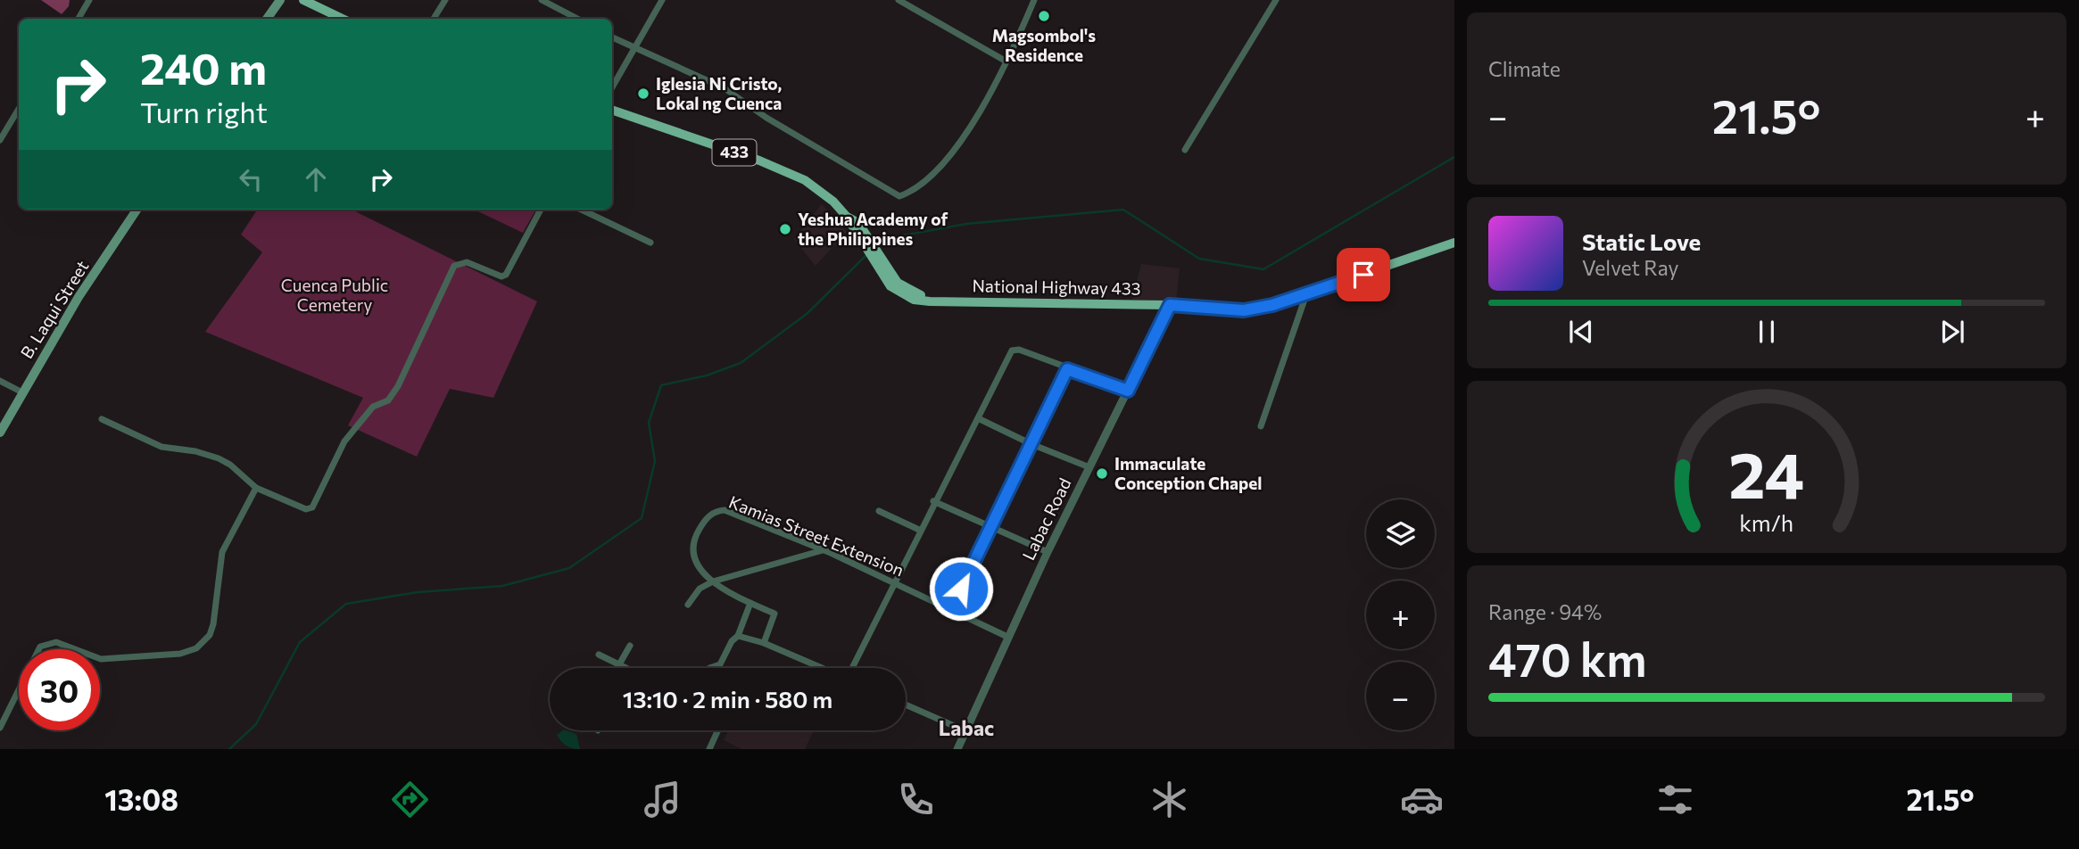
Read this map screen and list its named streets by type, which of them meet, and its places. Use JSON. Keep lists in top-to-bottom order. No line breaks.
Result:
{"streets":{"main road":["433","National Highway 433","B. Laqui Street"],"street":["Labac Road","Kamias Street Extension"]},"crossings":[["National Highway 433","Labac Road"],["Labac Road","Kamias Street Extension"]],"districts":["Labac"],"parks":["Cuenca Public Cemetery"],"places":["Magsombol's Residence","Iglesia Ni Cristo, Lokal ng Cuenca","Yeshua Academy of the Philippines","Immaculate Conception Chapel"],"page":{"tile":["Climate",["Range · 94%","470 km"]],"turn":["240 m","Turn right"],"heat":["−","21.5°","+"],"song":["Static Love","Velvet Ray"],"map_buttons":["+","−"],"limit":"30","trip":"13:10 · 2 min · 580 m","tabs":["13:08","21.5°"],"gauge":["24","km/h"]}}
